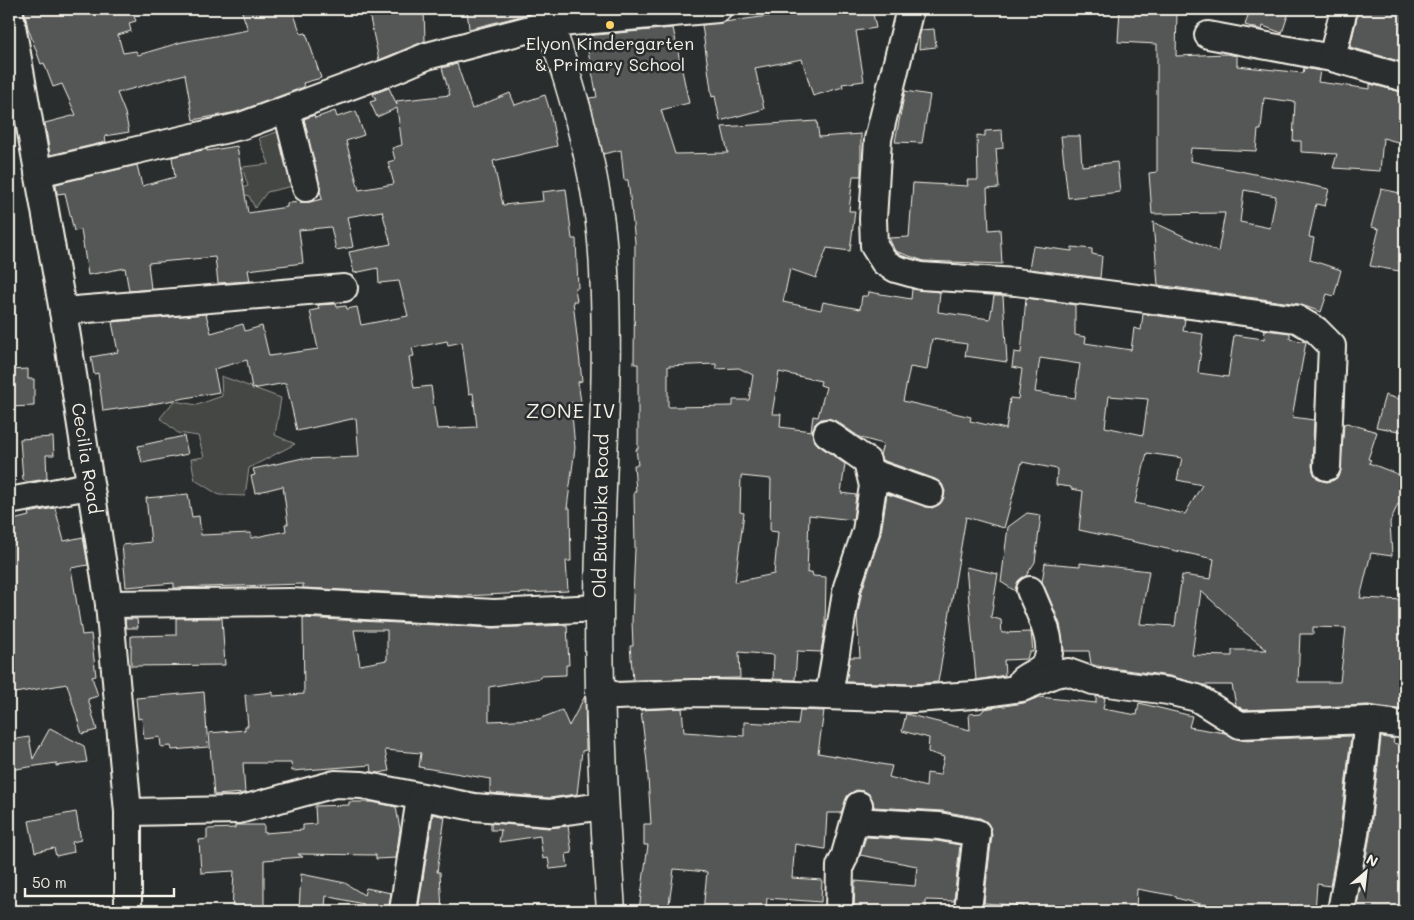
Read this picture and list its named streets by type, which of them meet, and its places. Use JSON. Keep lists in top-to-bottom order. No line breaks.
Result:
{"streets":{"main road":["Old Butabika Road"],"street":["Cecilia Road"]},"districts":["ZONE IV"],"places":["Elyon Kindergarten & Primary School"],"scale_bar":"50 m","north":"top right"}
